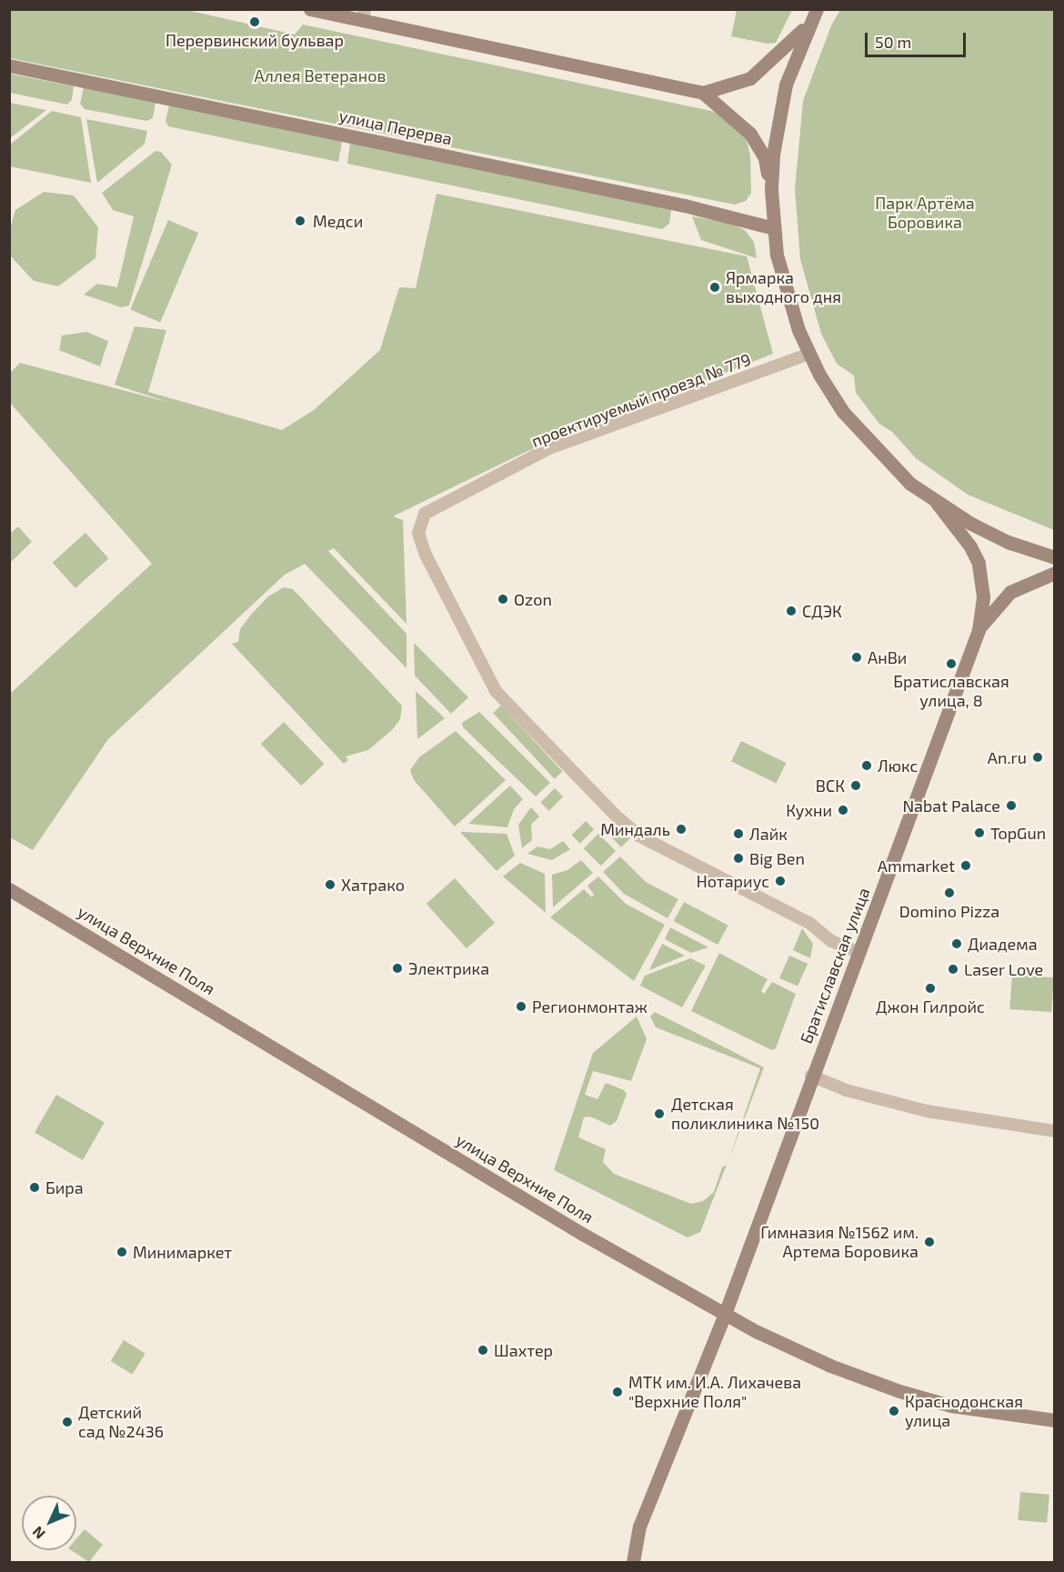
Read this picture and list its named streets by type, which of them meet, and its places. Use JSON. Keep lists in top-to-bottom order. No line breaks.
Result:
{"streets":{"main road":["улица Перерва","улица Верхние Поля","Братиславская улица"],"street":["проектируемый проезд № 779"]},"crossings":[["улица Перерва","Братиславская улица"],["проектируемый проезд № 779","Братиславская улица"],["улица Верхние Поля","Братиславская улица"]],"parks":["Аллея Ветеранов","Парк Артёма Боровика"],"places":["Перервинский бульвар","Медси","Ярмарка выходного дня","Ozon","СДЭК","АнВи","Братиславская улица, 8","An.ru","Люкс","ВСК","Nabat Palace","Кухни","Миндаль","TopGun","Лайк","Big Ben","Ammarket","Нотариус","Хатрако","Domino Pizza","Диадема","Электрика","Laser Love","Джон Гилройс","Регионмонтаж","Детская поликлиника №150","Бира","Гимназия №1562 им. Артема Боровика","Минимаркет","Шахтер","МТК им. И.А. Лихачева \"Верхние Поля\"","Краснодонская улица","Детский сад №2436"],"scale_bar":"50 m","north":"bottom left"}
